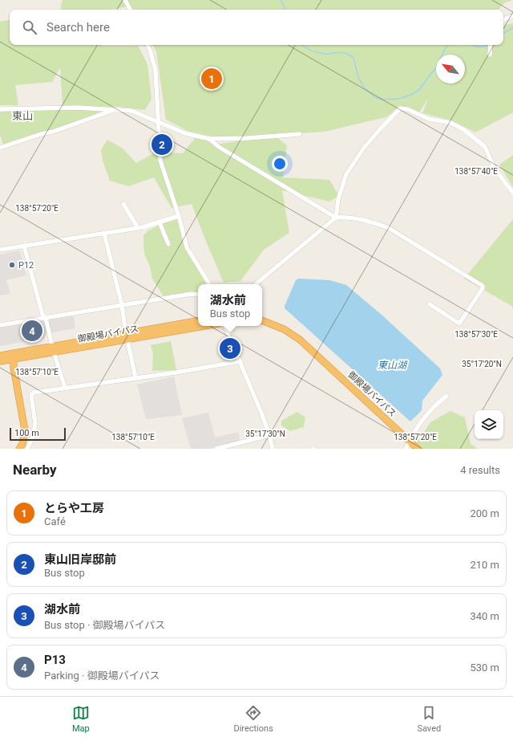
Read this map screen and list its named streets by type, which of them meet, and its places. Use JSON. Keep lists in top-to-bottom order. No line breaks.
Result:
{"streets":{"highway":["御殿場バイパス"]},"districts":["東山"],"water":["東山湖"],"places":["P12"],"scale_bar":"100 m","north":"top left","page":{"search":"Search here","pins":["1","2","4","3"],"popup":["湖水前","Bus stop"],"scale":"100 m","heading":["Nearby","4 results"],"list":[{"mark":"1","name":"とらや工房","note":"Café","value":"200 m"},{"mark":"2","name":"東山旧岸邸前","note":"Bus stop","value":"210 m"},{"mark":"3","name":"湖水前","note":"Bus stop · 御殿場バイパス","value":"340 m"},{"mark":"4","name":"P13","note":"Parking · 御殿場バイパス","value":"530 m"}],"nav":["Map","Directions","Saved"]},"coordinates":["138°57'40\"E","138°57'20\"E","138°57'30\"E","35°17'20\"N","138°57'10\"E","35°17'30\"N"]}
